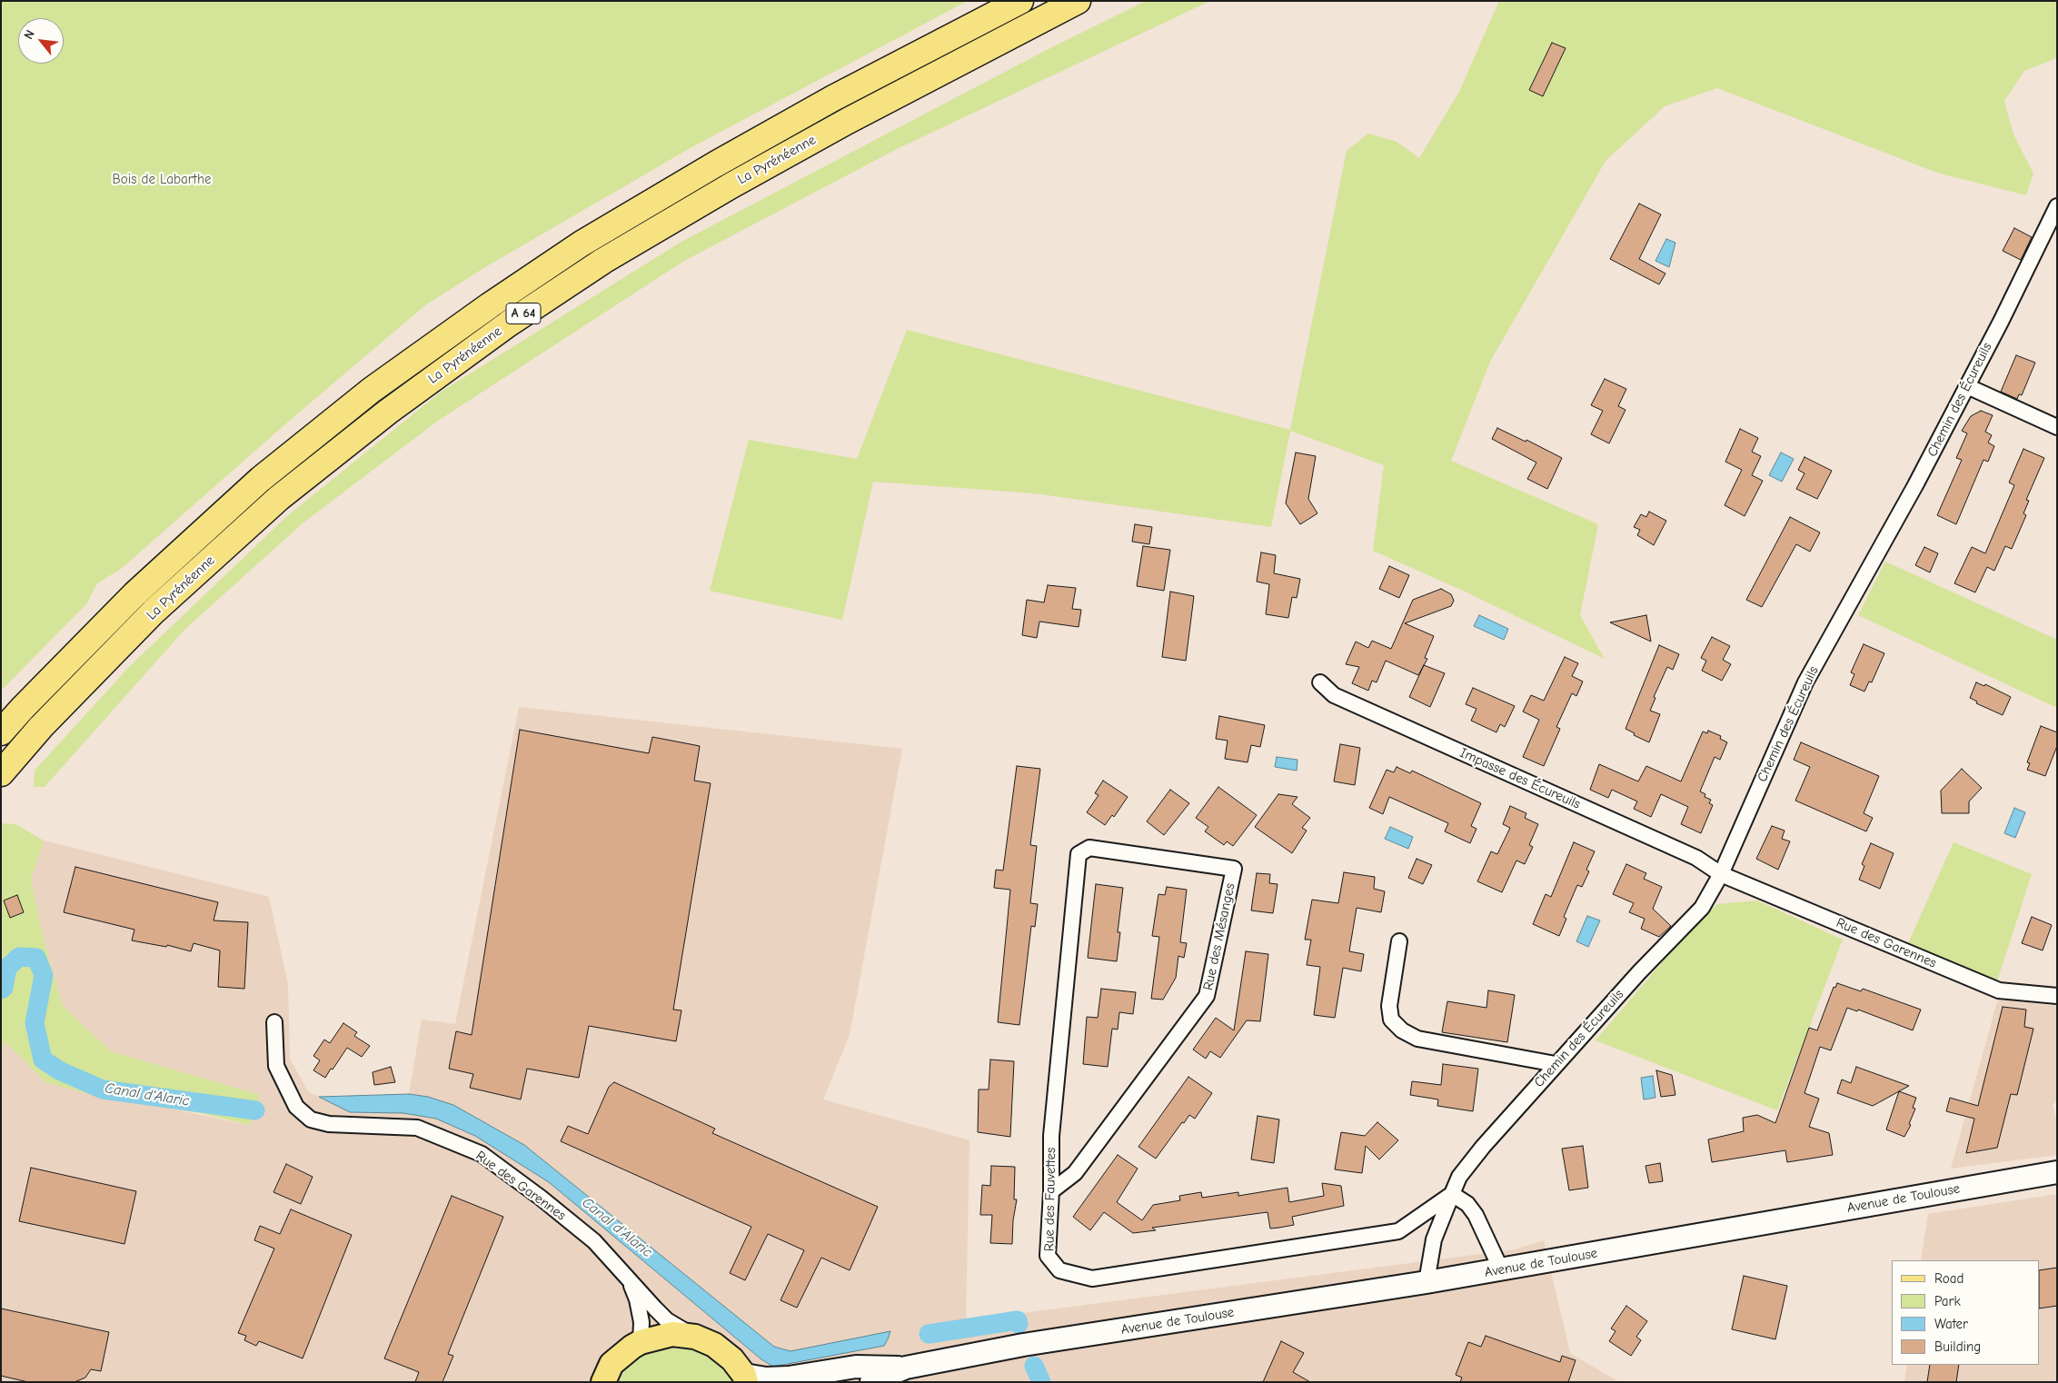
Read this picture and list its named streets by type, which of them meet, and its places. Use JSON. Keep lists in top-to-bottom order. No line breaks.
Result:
{"streets":{"highway":["La Pyrénéenne","A 64"],"main road":["Avenue de Toulouse"],"street":["Chemin des Écureuils","Impasse des Écureuils","Rue des Mésanges","Rue des Garennes","Rue des Fauvettes"]},"crossings":[["Chemin des Écureuils","Impasse des Écureuils"],["Chemin des Écureuils","Rue des Garennes"],["Chemin des Écureuils","Avenue de Toulouse"],["Chemin des Écureuils","Rue des Fauvettes"],["Impasse des Écureuils","Rue des Garennes"],["Rue des Mésanges","Rue des Fauvettes"]],"water":["Canal d'Alaric"],"parks":["Bois de Labarthe"],"legend":["Road","Park","Water","Building"],"north":"top left"}
